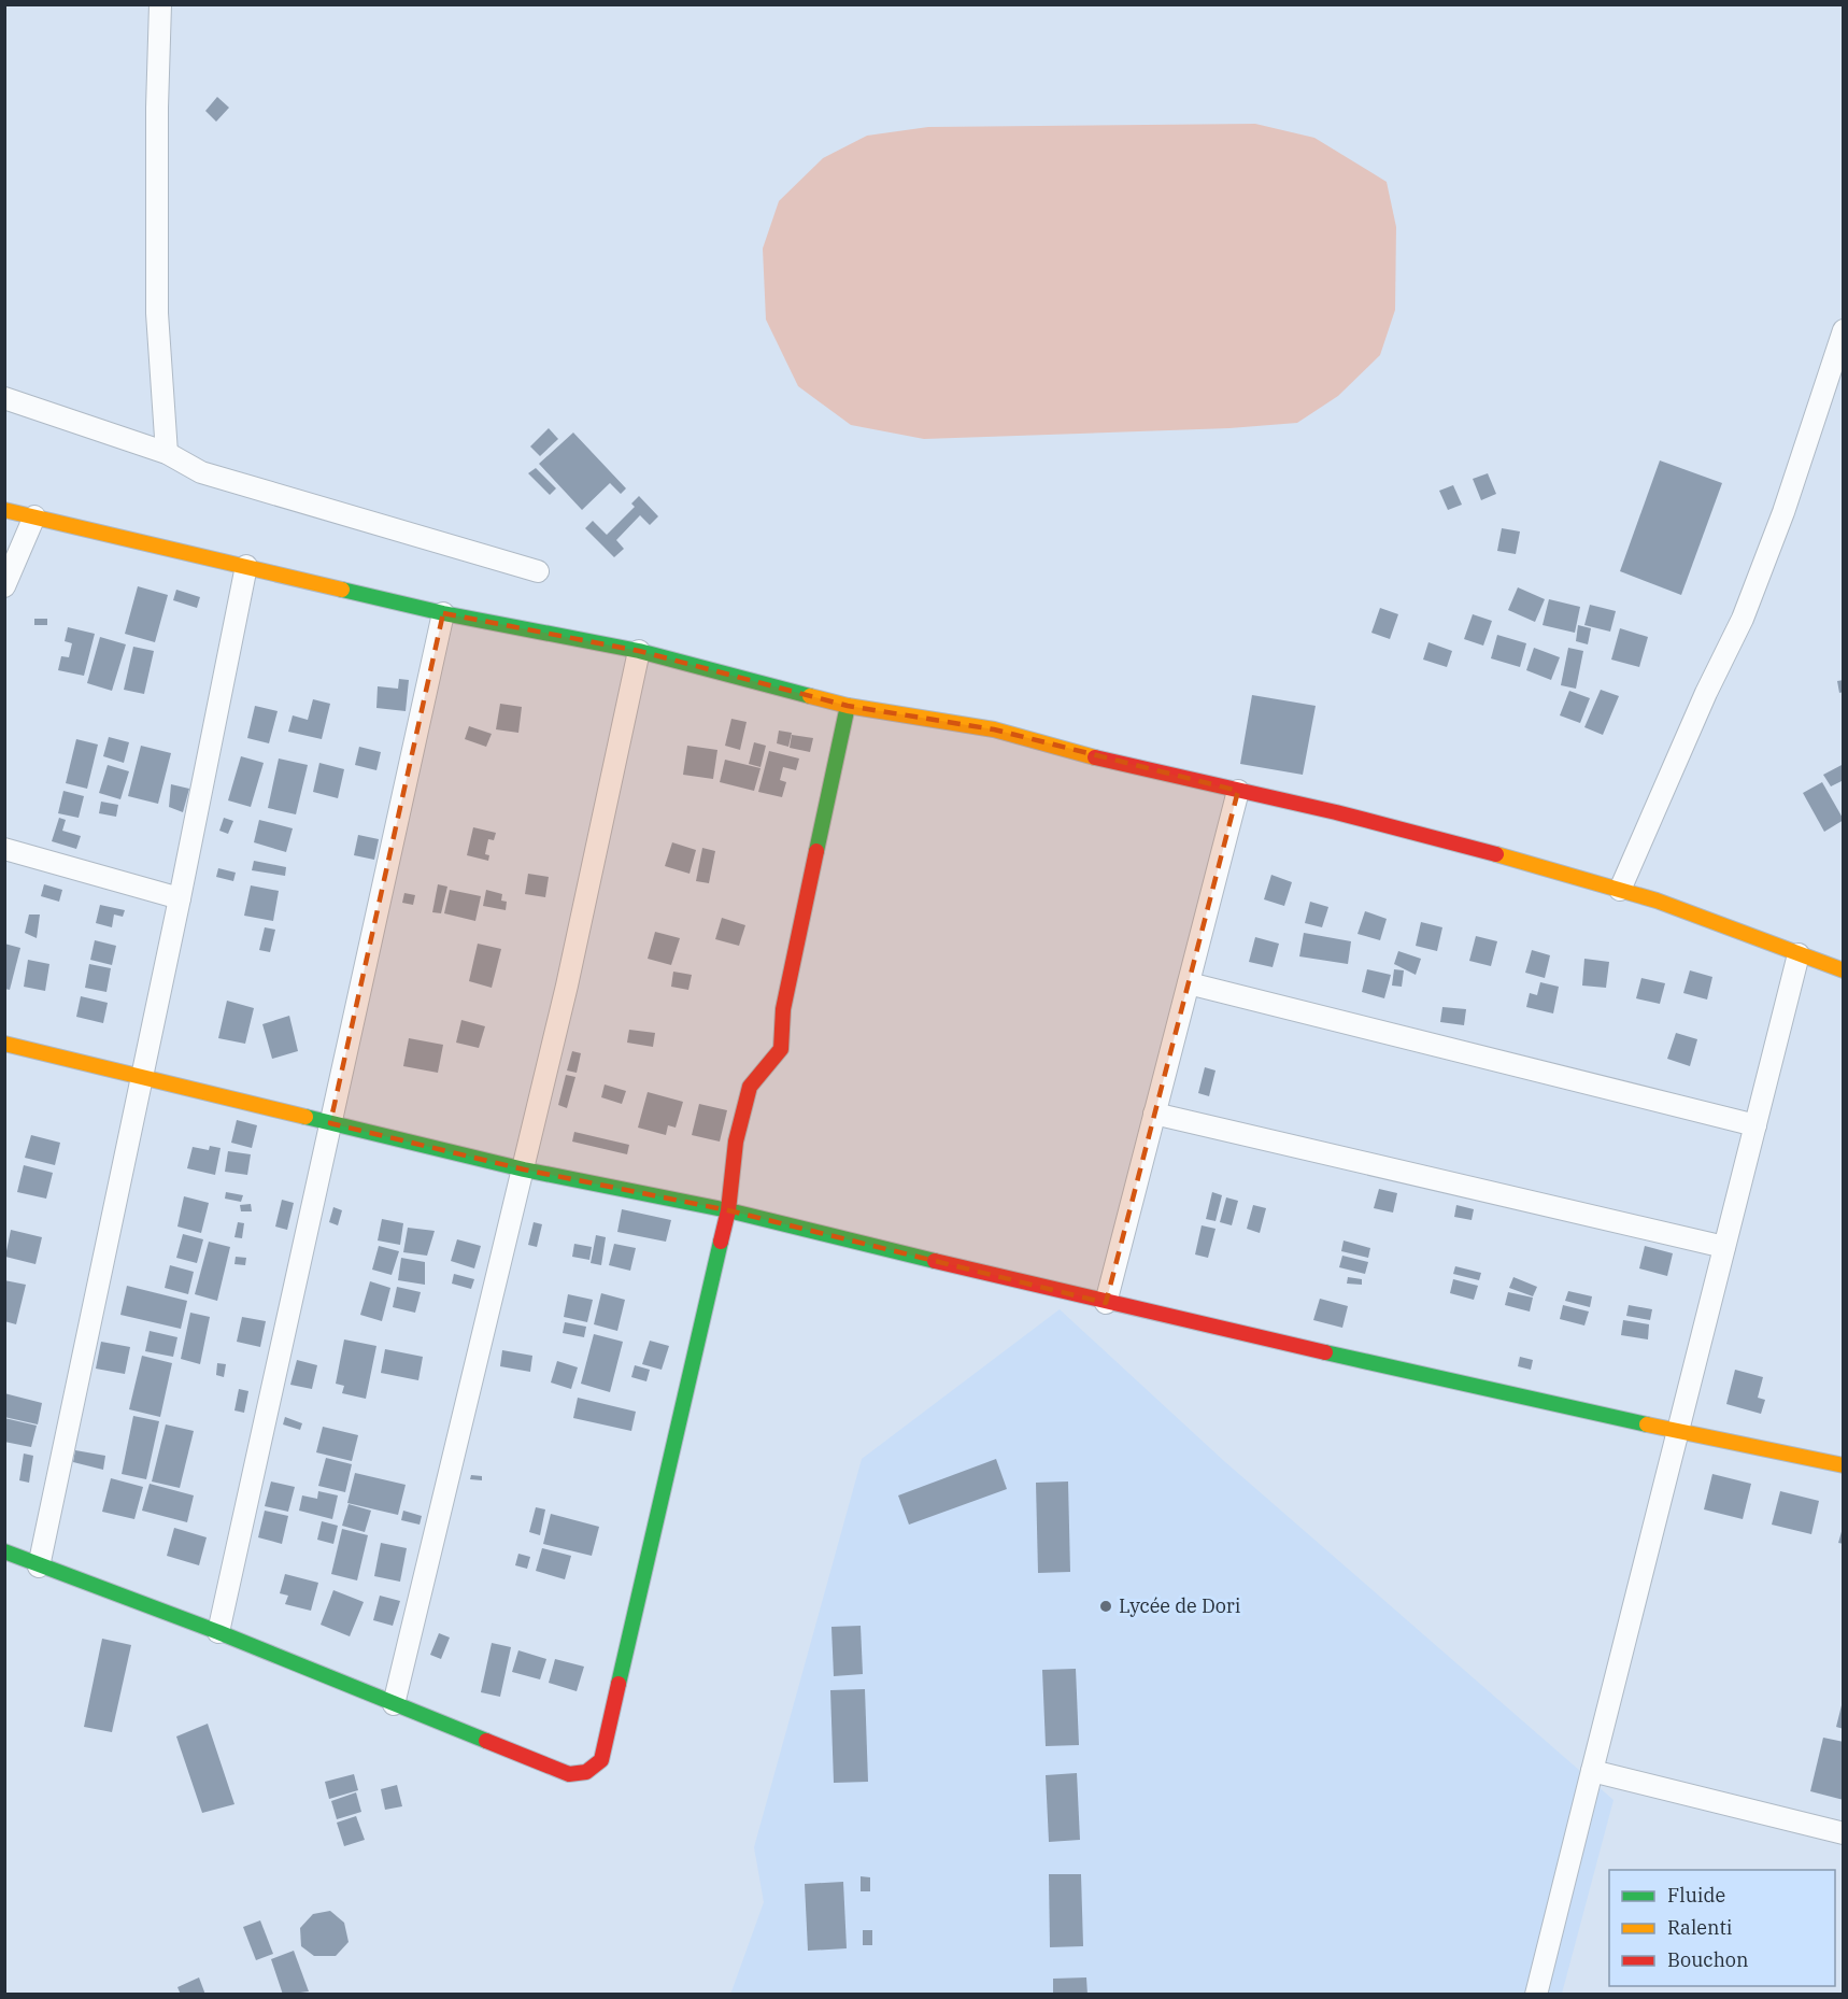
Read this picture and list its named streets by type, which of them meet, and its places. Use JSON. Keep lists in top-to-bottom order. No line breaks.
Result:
{"places":["Lycée de Dori"],"legend":["Fluide","Ralenti","Bouchon"]}
